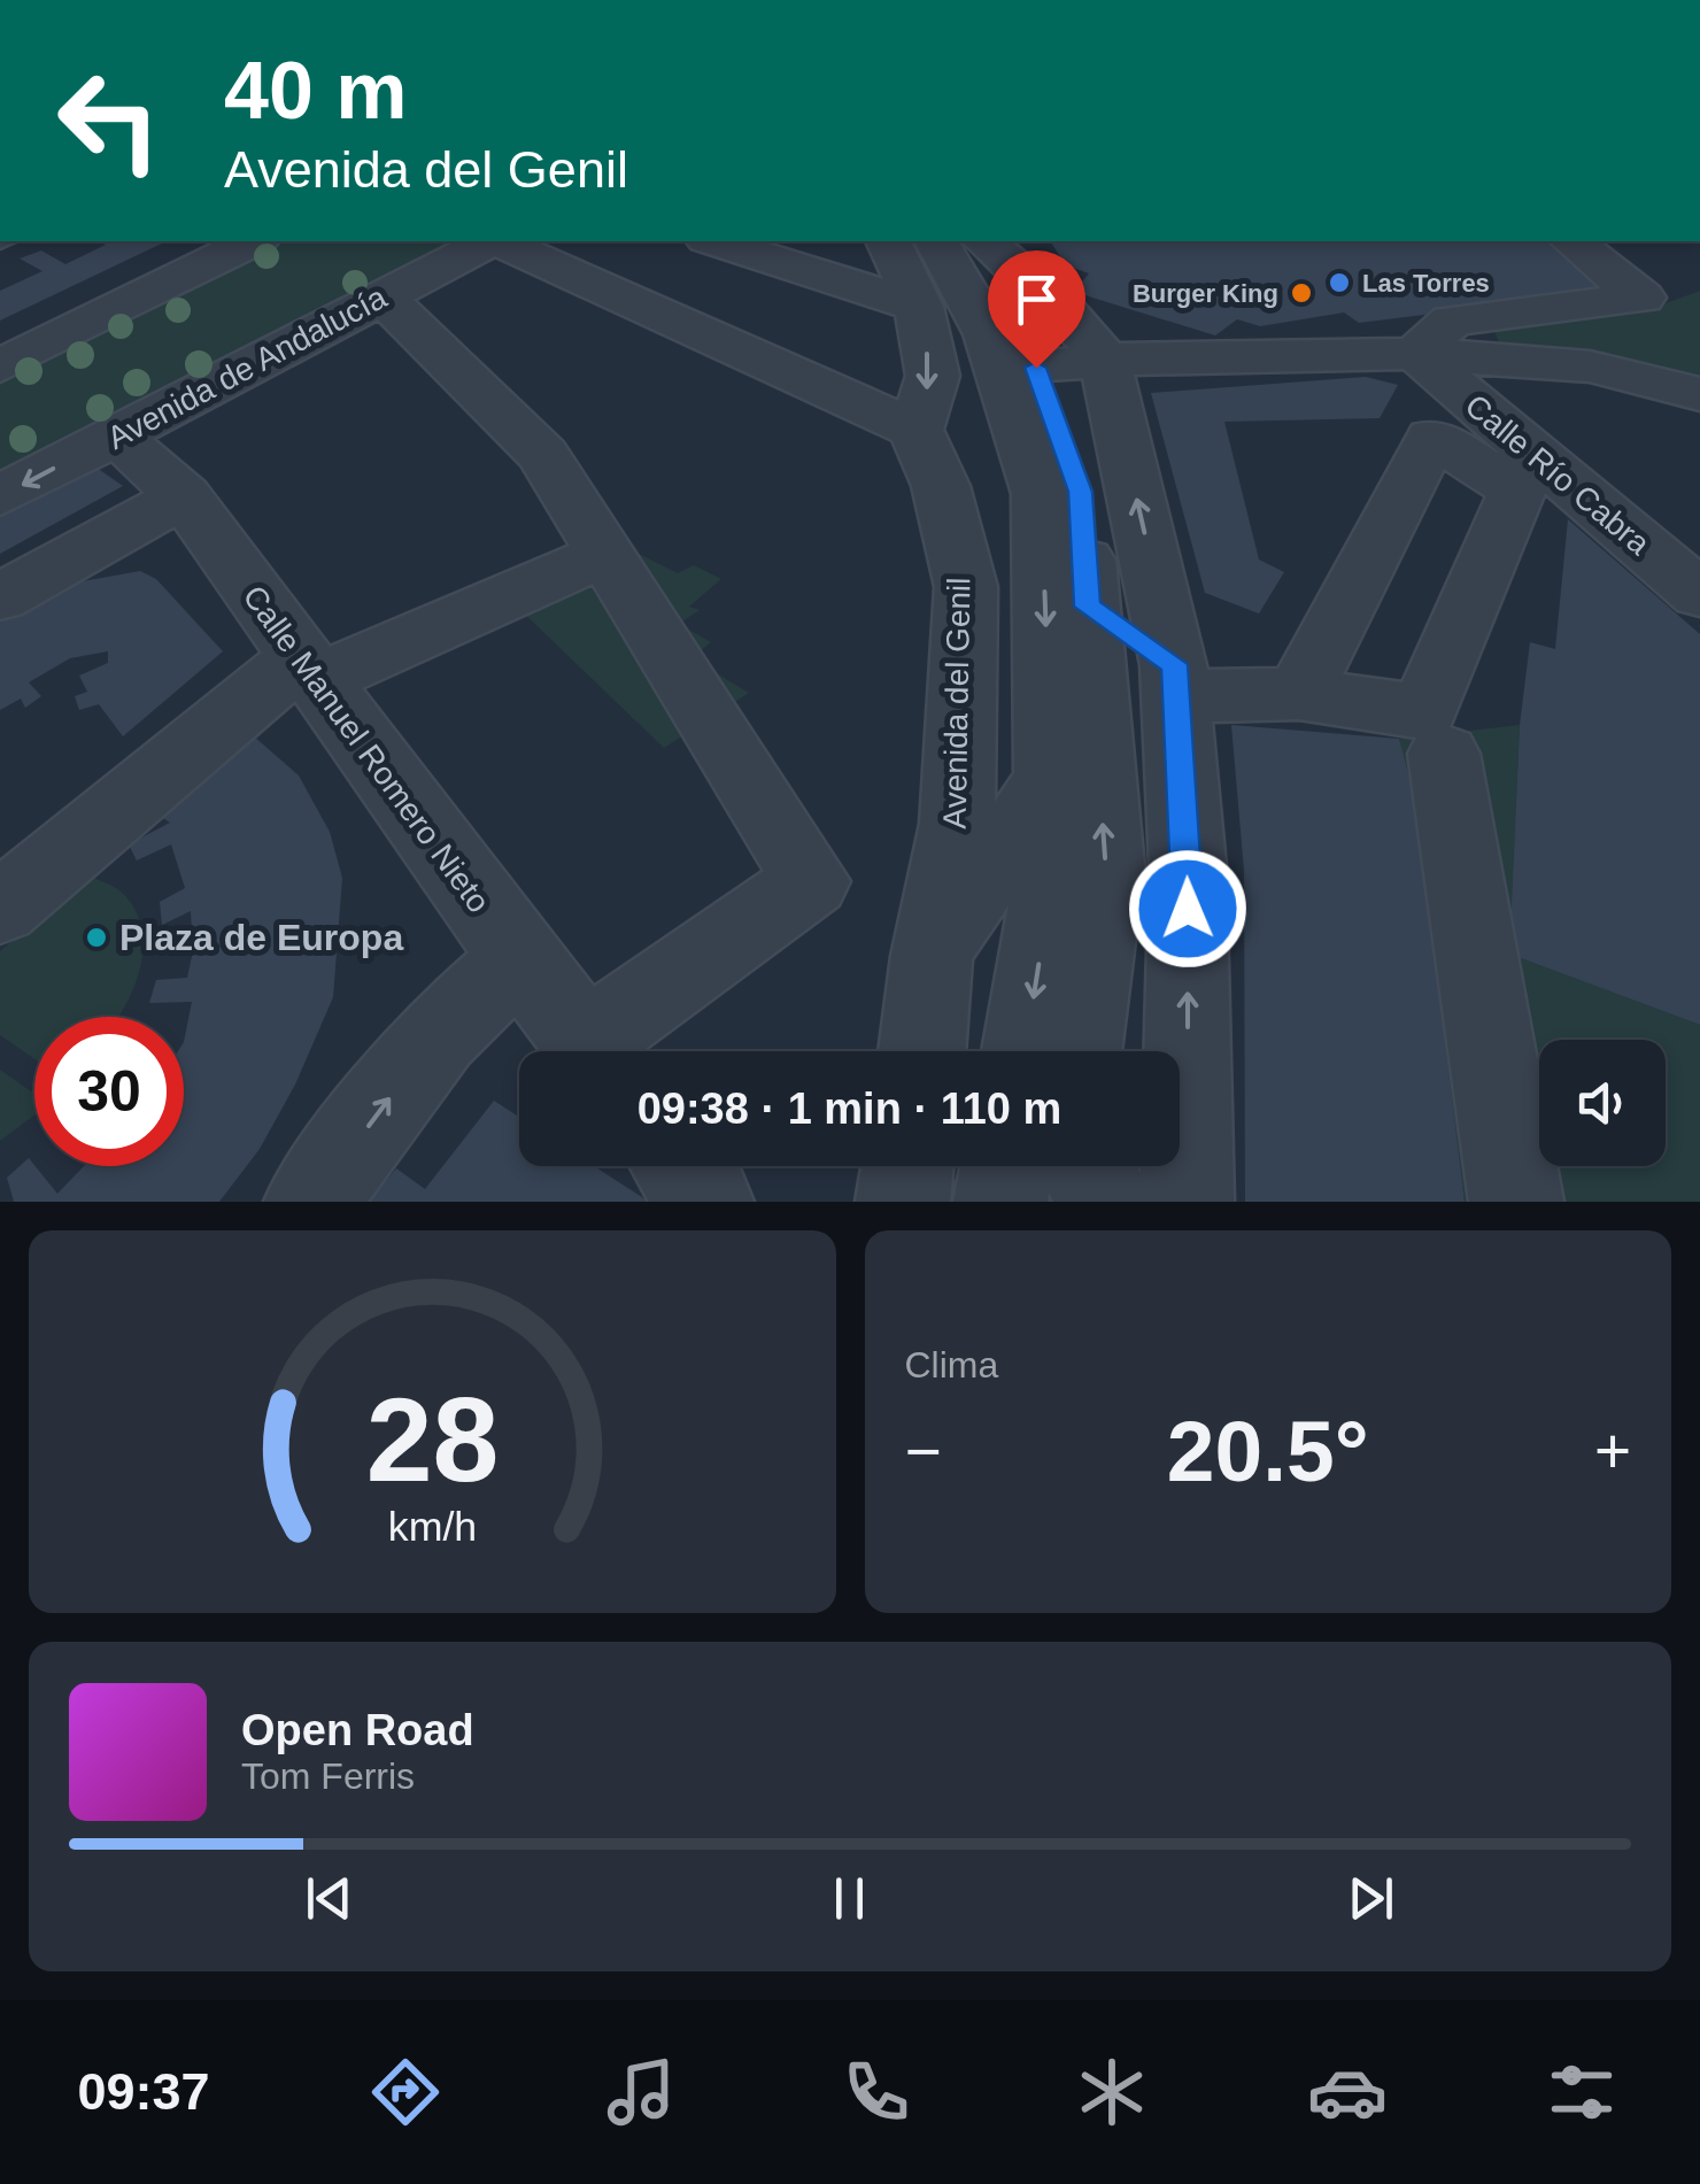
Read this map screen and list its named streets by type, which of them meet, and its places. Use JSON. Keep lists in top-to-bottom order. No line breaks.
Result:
{"streets":{"street":["Avenida de Andalucía","Calle Río Cabra","Avenida del Genil","Calle Manuel Romero Nieto"]},"crossings":[["Avenida de Andalucía","Calle Manuel Romero Nieto"]],"places":["Las Torres","Burger King","Plaza de Europa"],"page":{"turn":["40 m","Avenida del Genil"],"limit":"30","trip":"09:38 · 1 min · 110 m","tile":"Clima","heat":["−","20.5°","+"],"song":["Open Road","Tom Ferris"],"tabs":"09:37","gauge":["28","km/h"]}}
